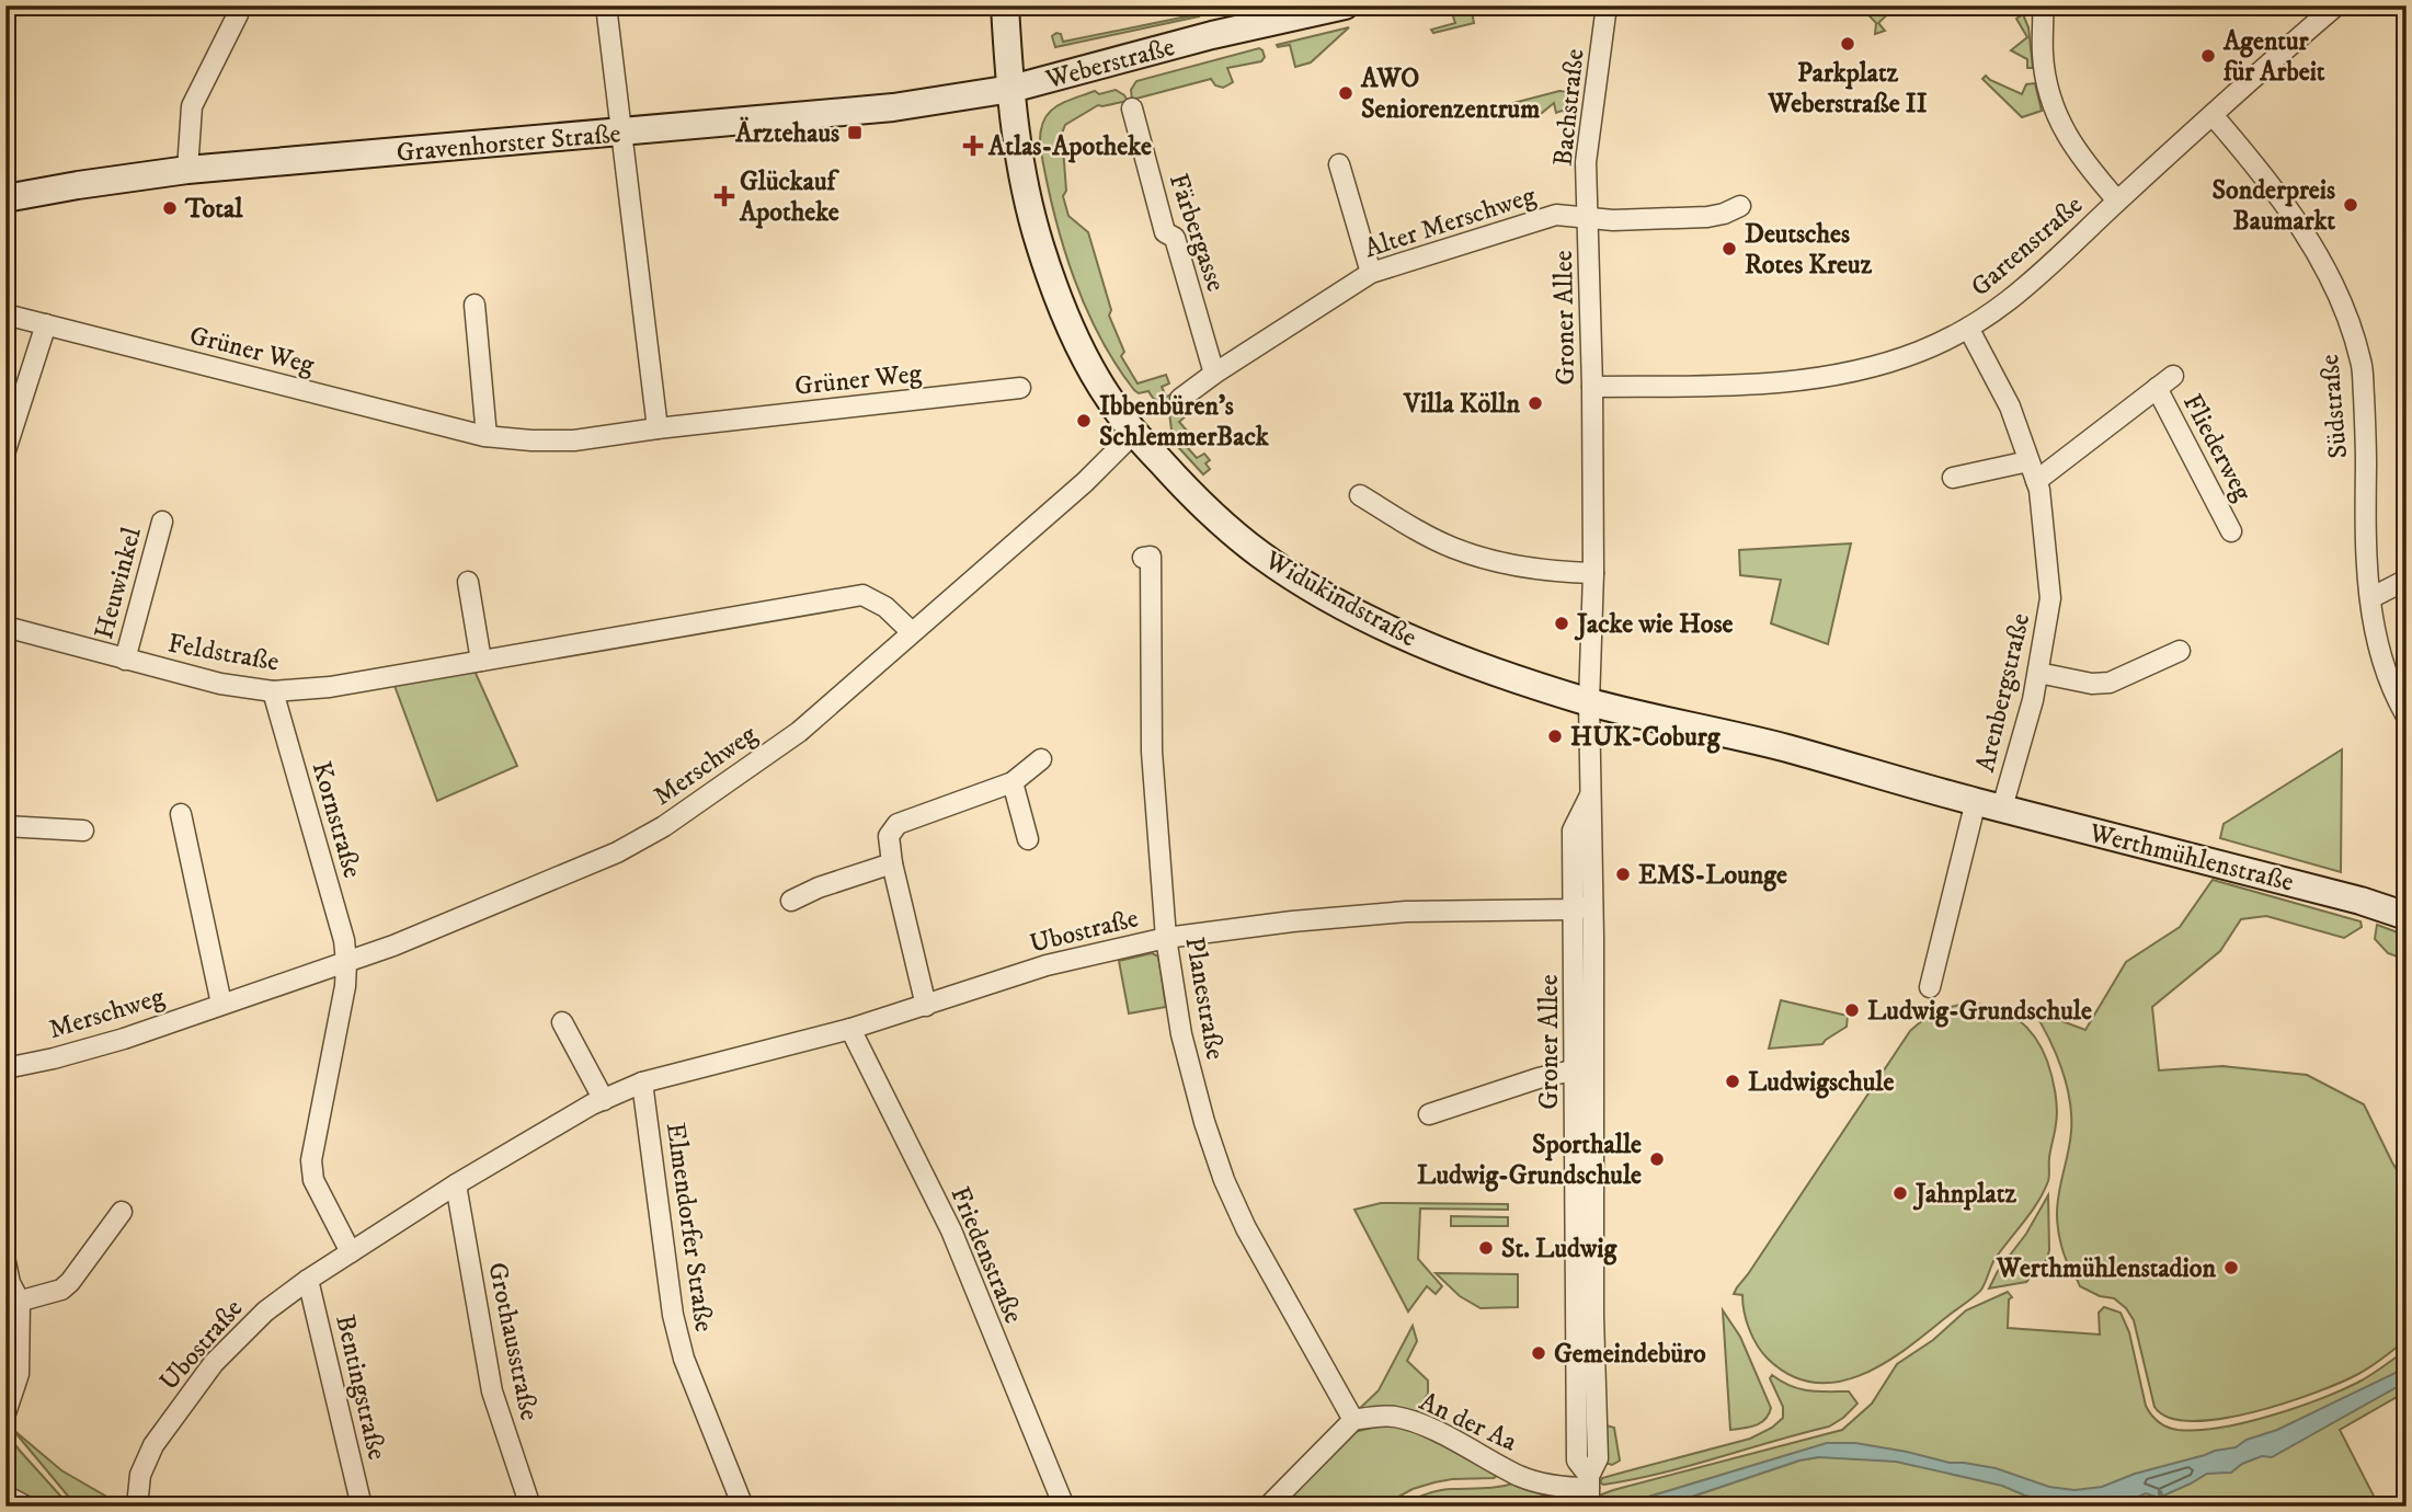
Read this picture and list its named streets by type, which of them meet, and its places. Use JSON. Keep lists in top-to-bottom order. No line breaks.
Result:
{"streets":{"main road":["Weberstraße","Gravenhorster Straße","Widukindstraße","Werthmühlenstraße"],"street":["Bachstraße","Alter Merschweg","Färbergasse","Gartenstraße","Groner Allee","Grüner Weg","Südstraße","Fliederweg","Heuwinkel","Feldstraße","Arenbergstraße","Merschweg","Kornstraße","Ubostraße","Planestraße","Elmendorfer Straße","Friedenstraße","Grothausstraße","Bentingstraße","An der Aa"]},"crossings":[["Weberstraße","Gravenhorster Straße"],["Weberstraße","Widukindstraße"],["Bachstraße","Alter Merschweg"],["Bachstraße","Groner Allee"],["Gravenhorster Straße","Widukindstraße"],["Alter Merschweg","Färbergasse"],["Alter Merschweg","Groner Allee"],["Gartenstraße","Groner Allee"],["Gartenstraße","Südstraße"],["Gartenstraße","Arenbergstraße"],["Groner Allee","Widukindstraße"],["Groner Allee","Werthmühlenstraße"],["Groner Allee","Ubostraße"],["Groner Allee","An der Aa"],["Fliederweg","Arenbergstraße"],["Heuwinkel","Feldstraße"],["Widukindstraße","Merschweg"],["Widukindstraße","Werthmühlenstraße"],["Feldstraße","Merschweg"],["Feldstraße","Kornstraße"],["Arenbergstraße","Werthmühlenstraße"],["Merschweg","Kornstraße"],["Ubostraße","Planestraße"],["Ubostraße","Elmendorfer Straße"],["Ubostraße","Friedenstraße"],["Ubostraße","Grothausstraße"],["Ubostraße","Bentingstraße"],["Planestraße","An der Aa"]],"places":{"other":["Parkplatz Weberstraße II","Agentur für Arbeit","AWO Seniorenzentrum","Sonderpreis Baumarkt","Total","Deutsches Rotes Kreuz","Villa Kölln","Ibbenbüren’s SchlemmerBack","Jacke wie Hose","HUK-Coburg","EMS-Lounge","Ludwig-Grundschule","Ludwigschule","Sporthalle Ludwig-Grundschule","Jahnplatz","St. Ludwig","Werthmühlenstadion","Gemeindebüro"],"transit":["Ärztehaus"],"health":["Atlas-Apotheke","Glückauf Apotheke"]}}
